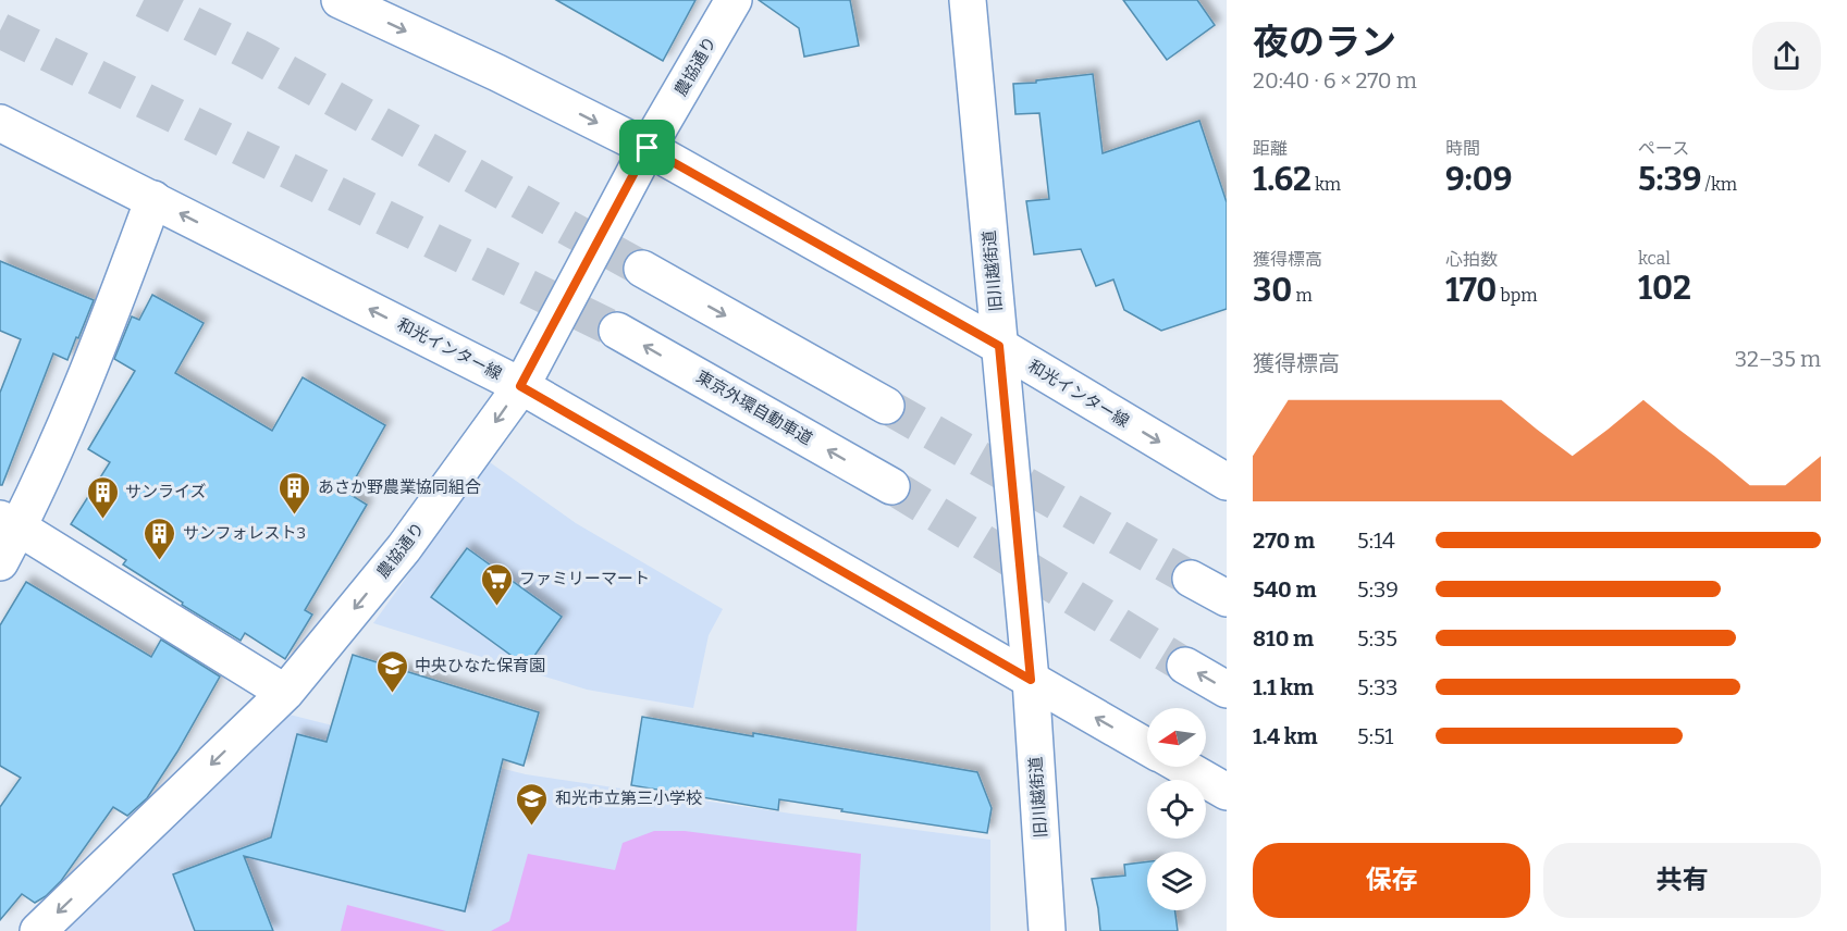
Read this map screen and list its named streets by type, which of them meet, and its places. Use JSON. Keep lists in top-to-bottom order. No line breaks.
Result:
{"streets":{"main road":["農協通り","旧川越街道","和光インター線","東京外環自動車道"]},"crossings":[["農協通り","和光インター線"],["旧川越街道","和光インター線"]],"one_way":["農協通り"],"places":{"building":["あさか野農業協同組合","サンライズ","サンフォレスト3"],"supermarket":["ファミリーマート"],"school or university":["中央ひなた保育園","和光市立第三小学校"]},"north":"left","page":{"heading":["夜のラン","20:40 · 6 × 270 m"],"stats":[["距離","1.62 km"],["時間","9:09"],["ペース","5:39 /km"],["獲得標高","30 m"],["心拍数","170 bpm"],["kcal","102"]],"chart":["獲得標高","32–35 m"],"list":[{"name":"270 m","note":"5:14"},{"name":"540 m","note":"5:39"},{"name":"810 m","note":"5:35"},{"name":"1.1 km","note":"5:33"},{"name":"1.4 km","note":"5:51"}],"buttons":["保存","共有"]}}
